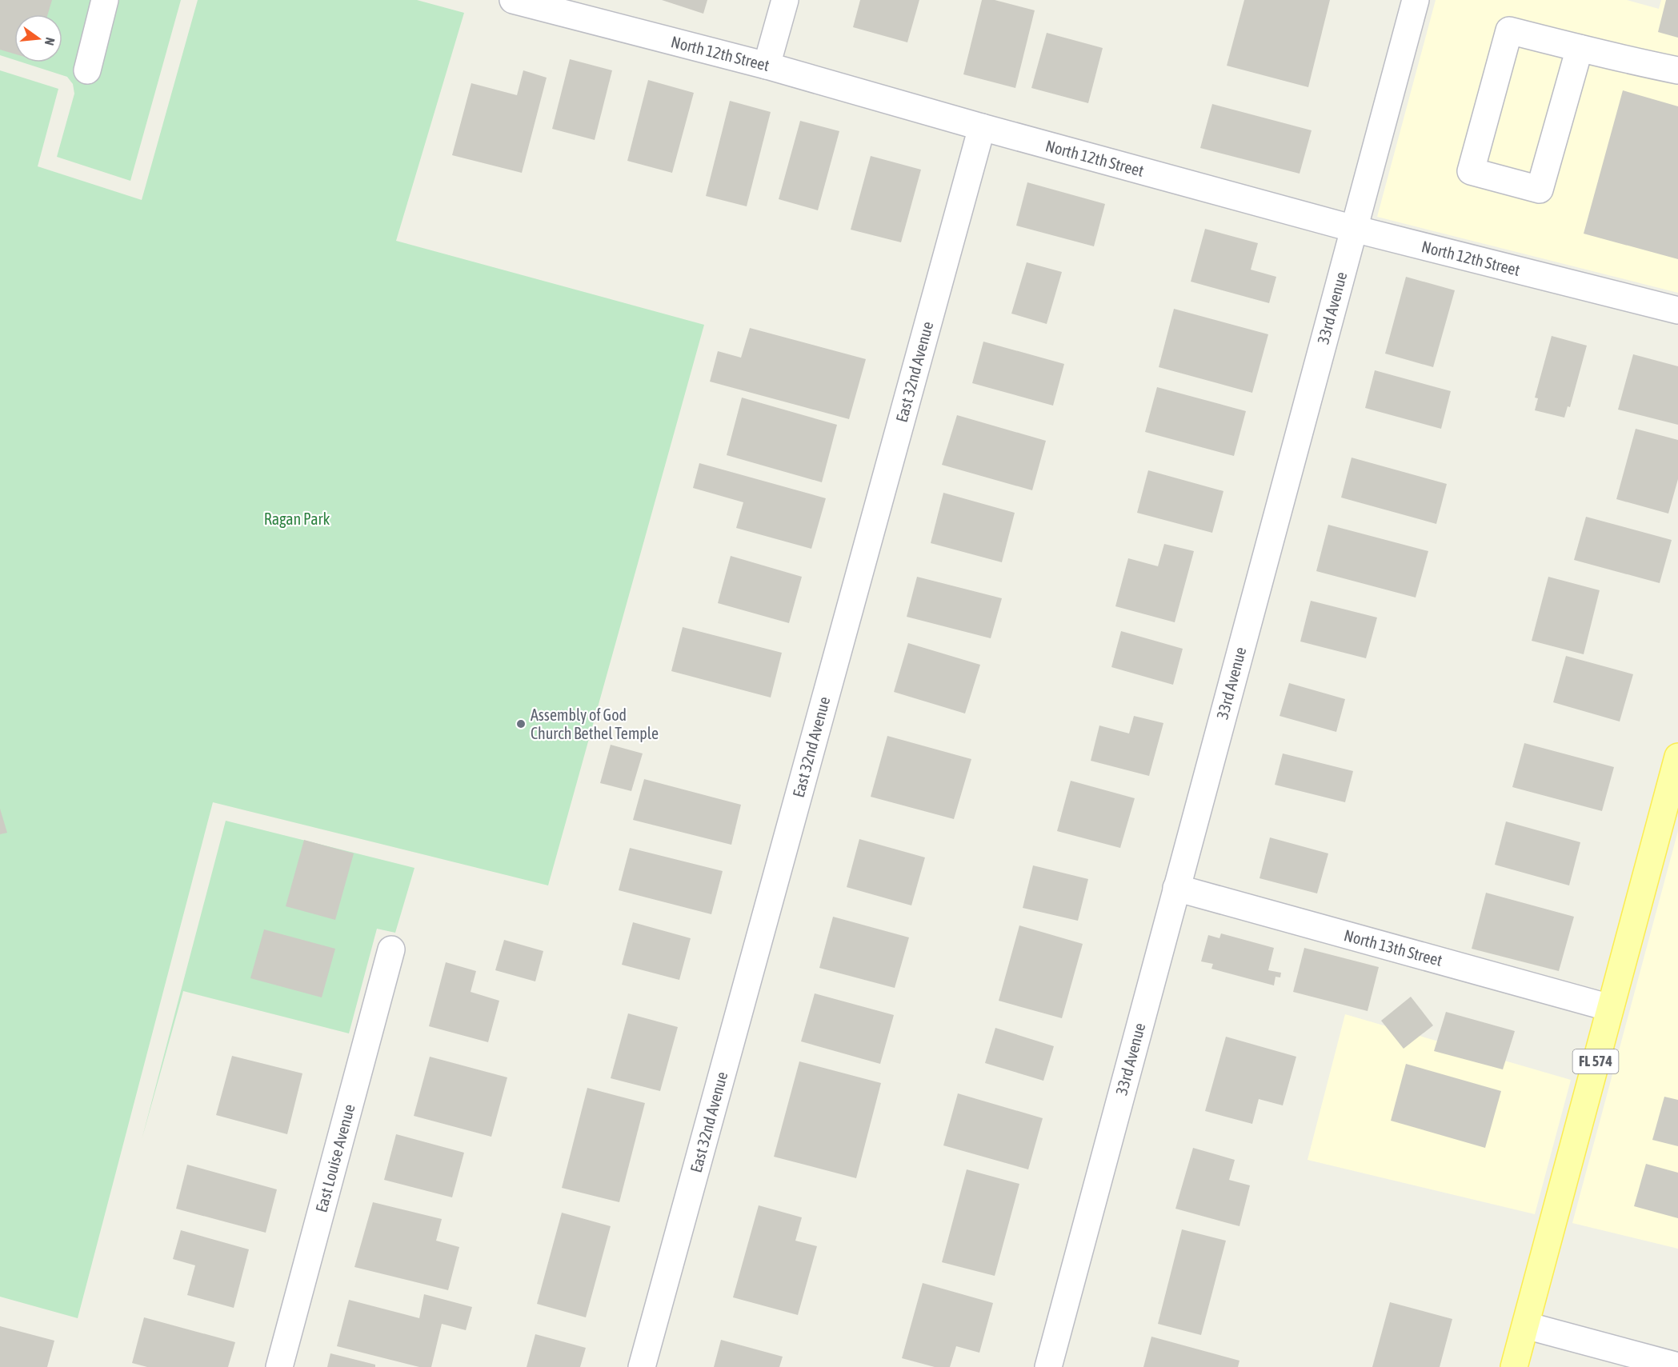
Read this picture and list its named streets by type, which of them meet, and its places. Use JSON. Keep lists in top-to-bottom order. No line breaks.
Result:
{"streets":{"main road":["FL 574"],"street":["North 12th Street","33rd Avenue","East 32nd Avenue","North 13th Street","East Louise Avenue"]},"crossings":[["North 12th Street","33rd Avenue"],["North 12th Street","East 32nd Avenue"],["33rd Avenue","North 13th Street"],["North 13th Street","FL 574"]],"parks":["Ragan Park"],"places":["Assembly of God Church Bethel Temple"],"north":"right"}
